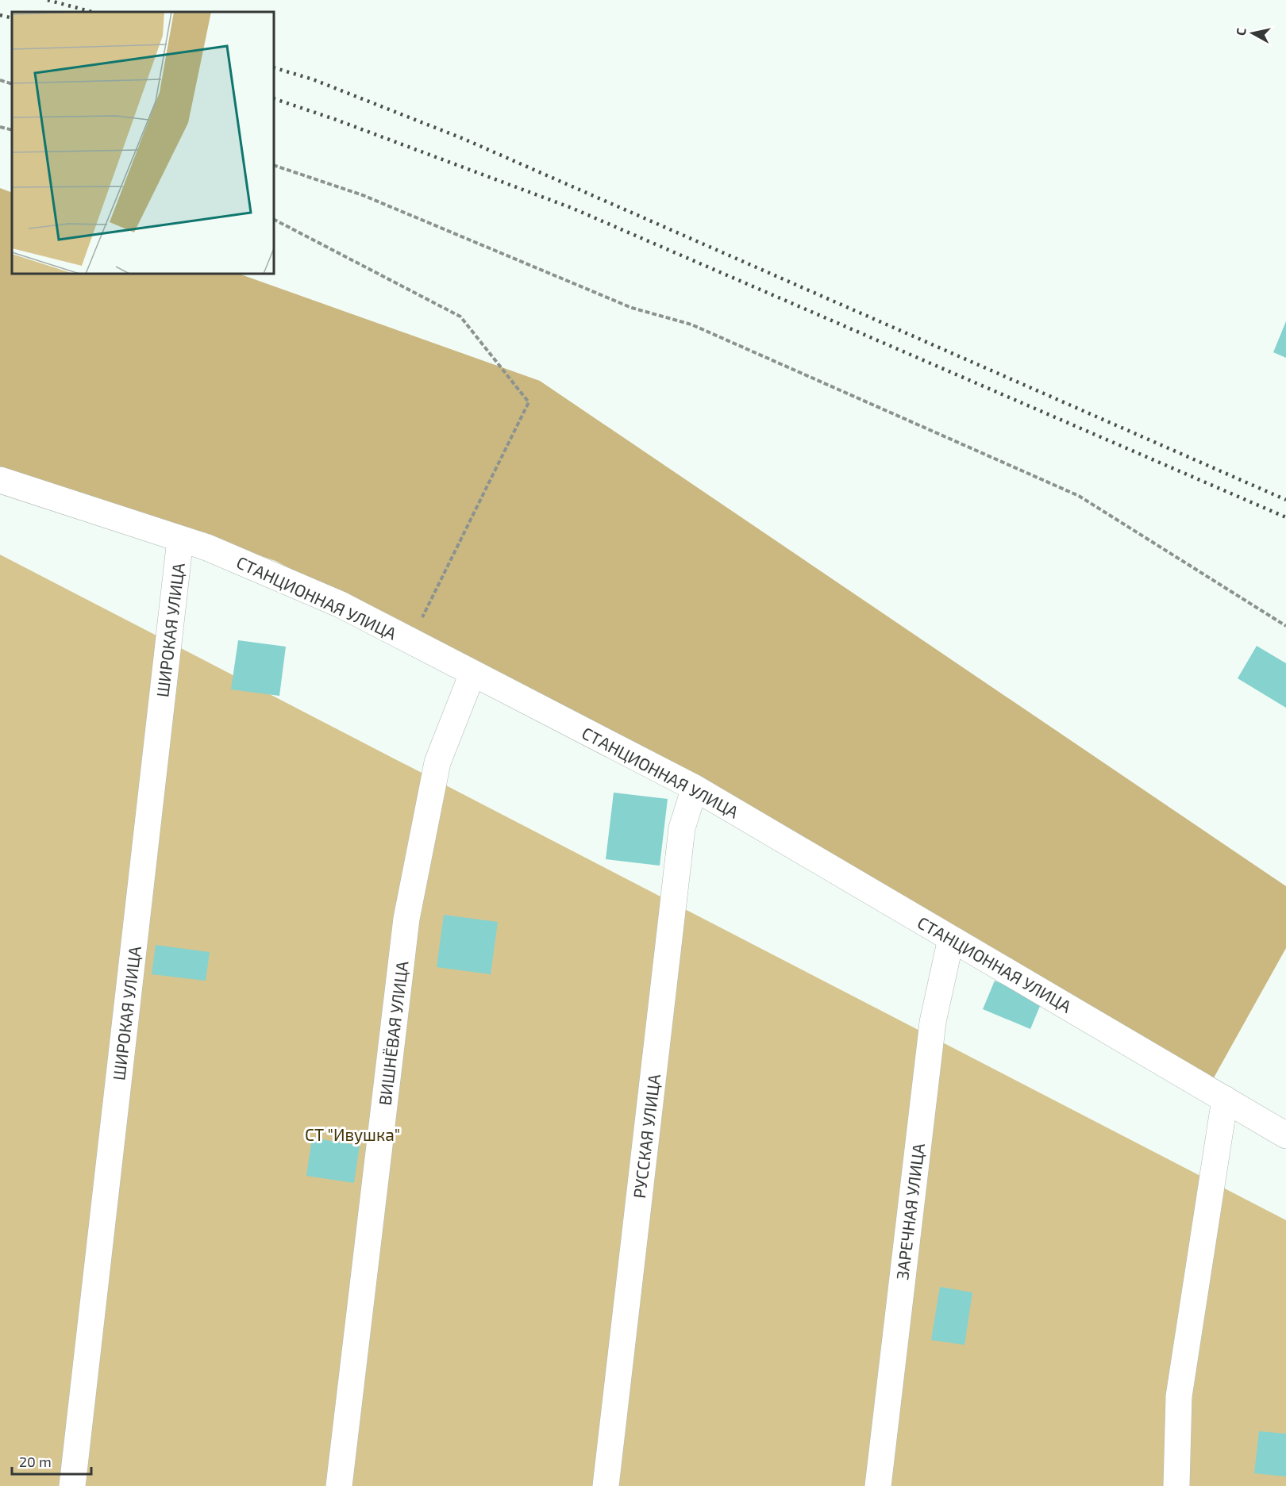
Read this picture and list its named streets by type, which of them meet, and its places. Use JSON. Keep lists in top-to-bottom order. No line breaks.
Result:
{"streets":{"street":["СТАНЦИОННАЯ УЛИЦА","ШИРОКАЯ УЛИЦА","ВИШНЁВАЯ УЛИЦА","РУССКАЯ УЛИЦА","ЗАРЕЧНАЯ УЛИЦА"]},"crossings":[["СТАНЦИОННАЯ УЛИЦА","ШИРОКАЯ УЛИЦА"],["СТАНЦИОННАЯ УЛИЦА","ВИШНЁВАЯ УЛИЦА"],["СТАНЦИОННАЯ УЛИЦА","РУССКАЯ УЛИЦА"],["СТАНЦИОННАЯ УЛИЦА","ЗАРЕЧНАЯ УЛИЦА"]],"parks":["СТ \"Ивушка\""],"scale_bar":"20 m","north":"left"}
